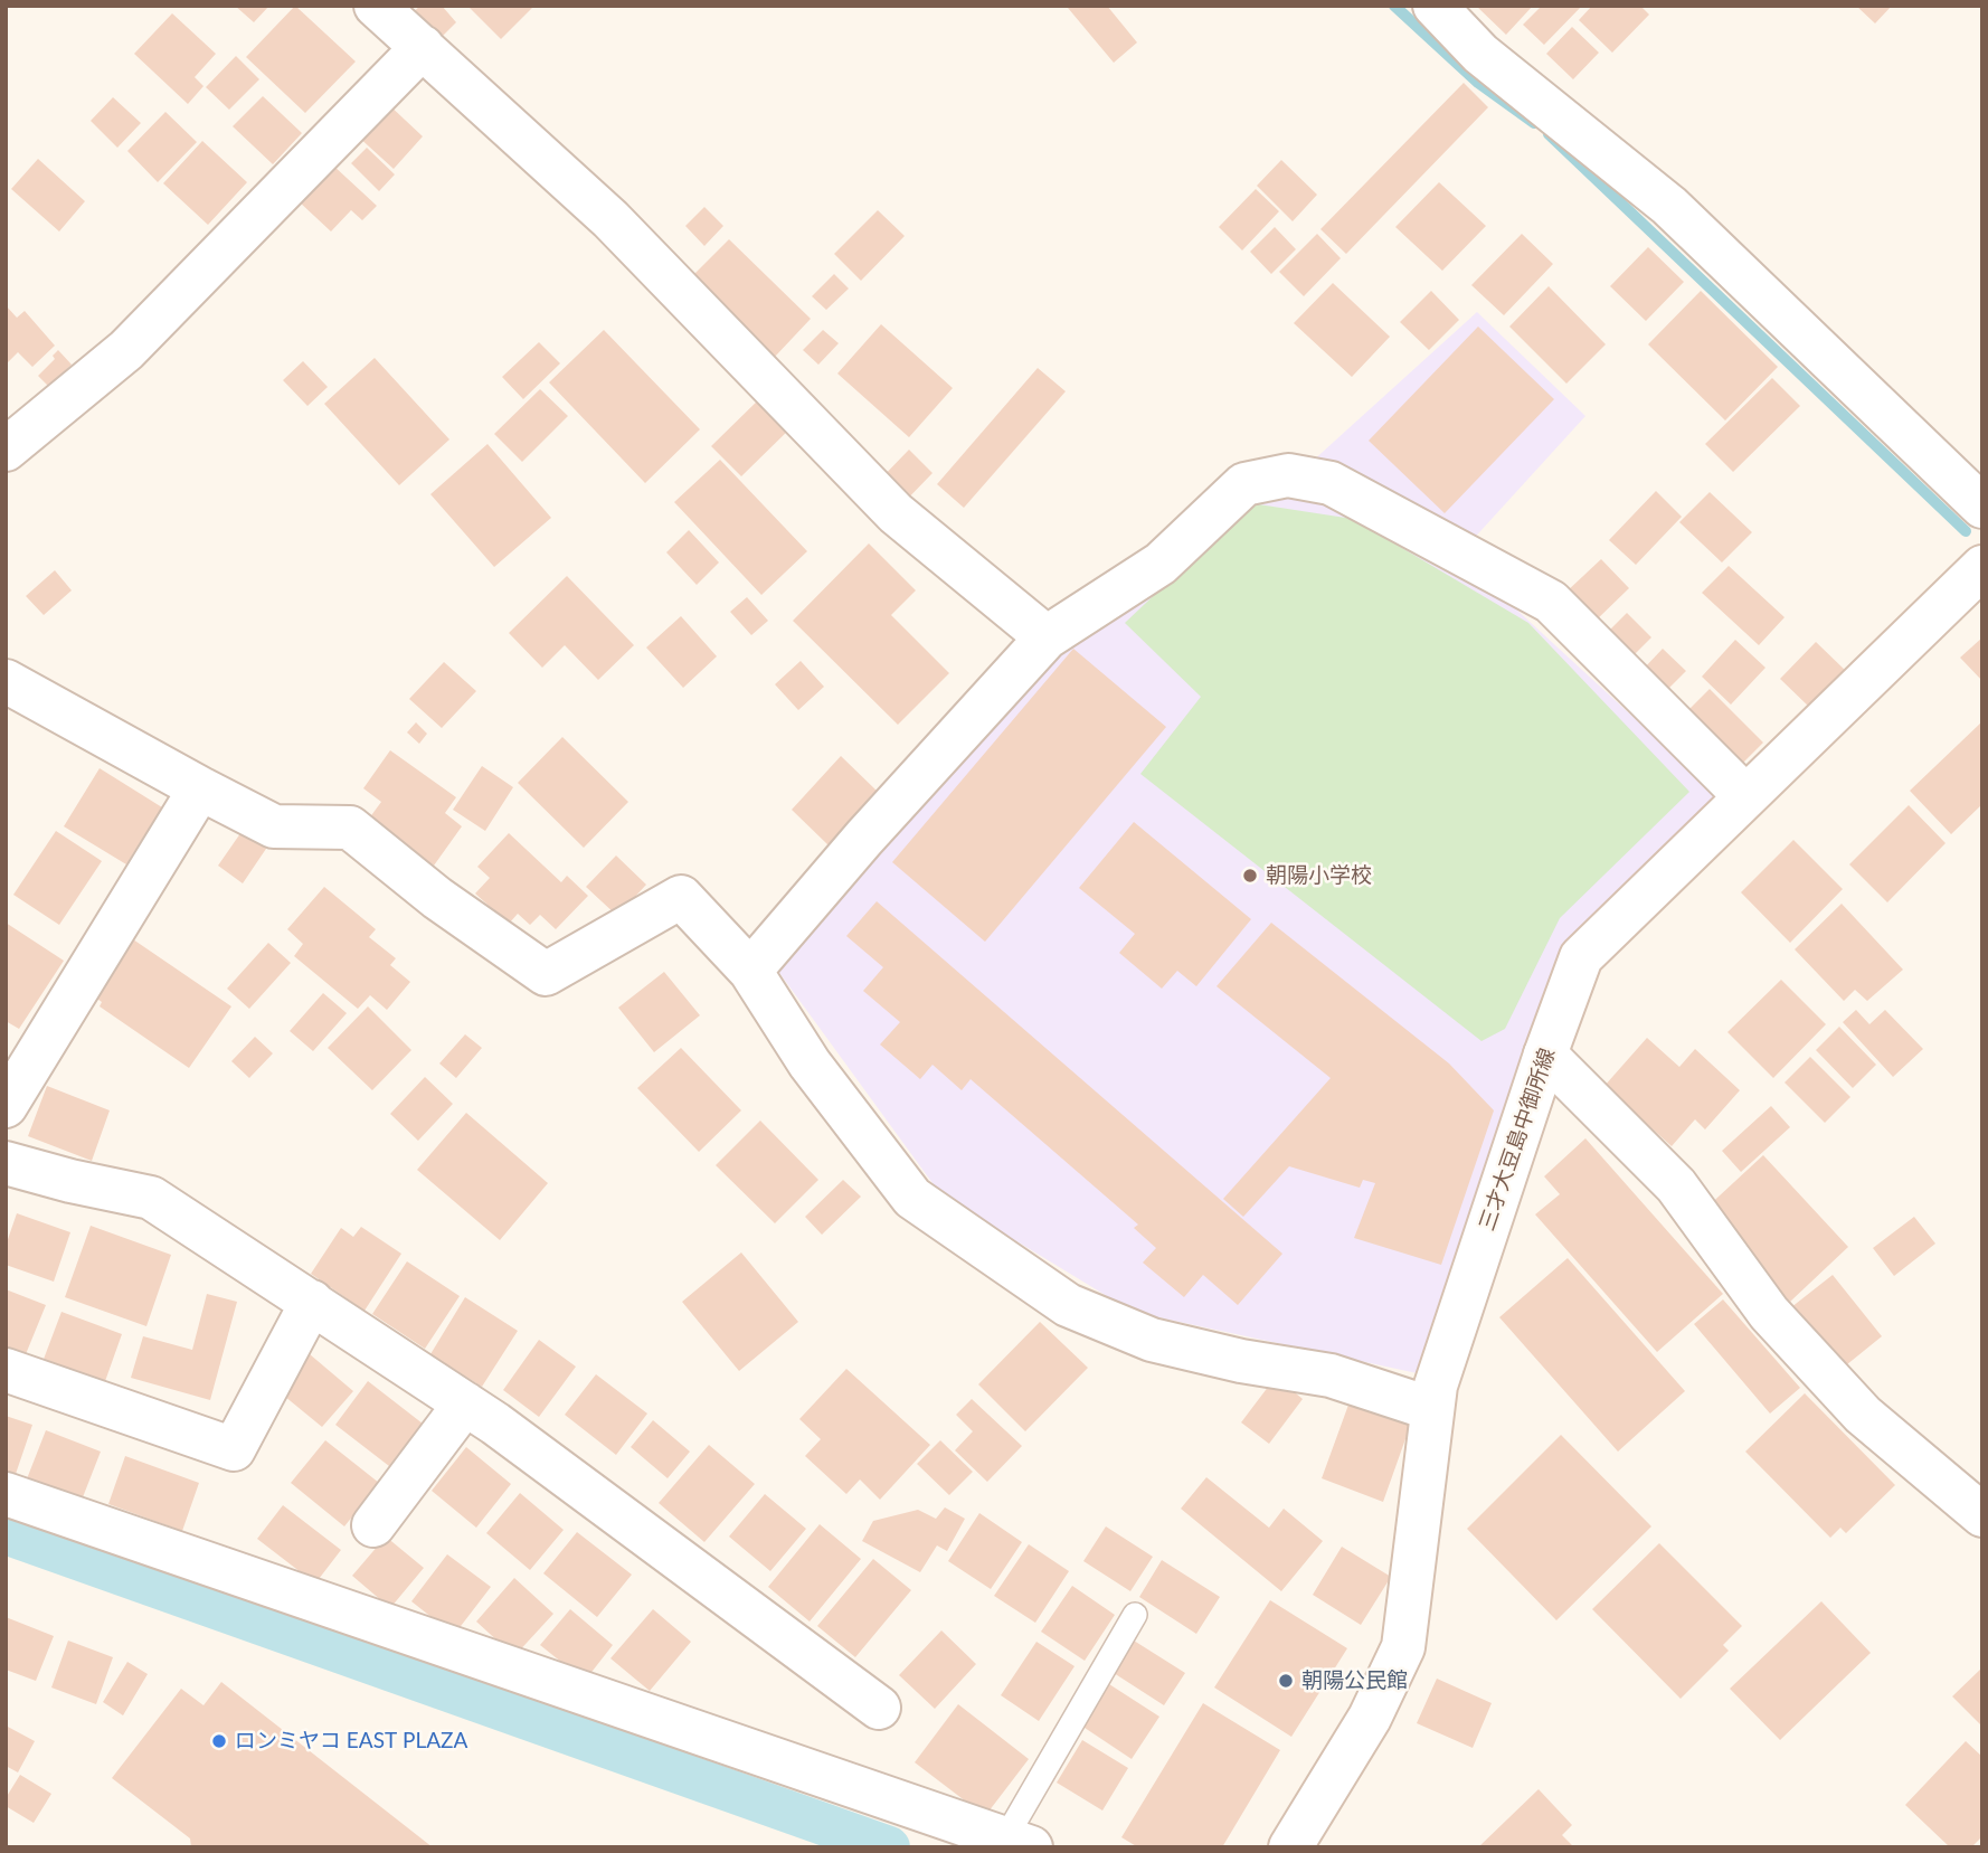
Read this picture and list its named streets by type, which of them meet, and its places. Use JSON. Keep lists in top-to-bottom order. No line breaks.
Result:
{"streets":{"street":["三才大豆島中御所線"]},"places":["朝陽小学校","朝陽公民館","ロンミヤコ EAST PLAZA"]}
